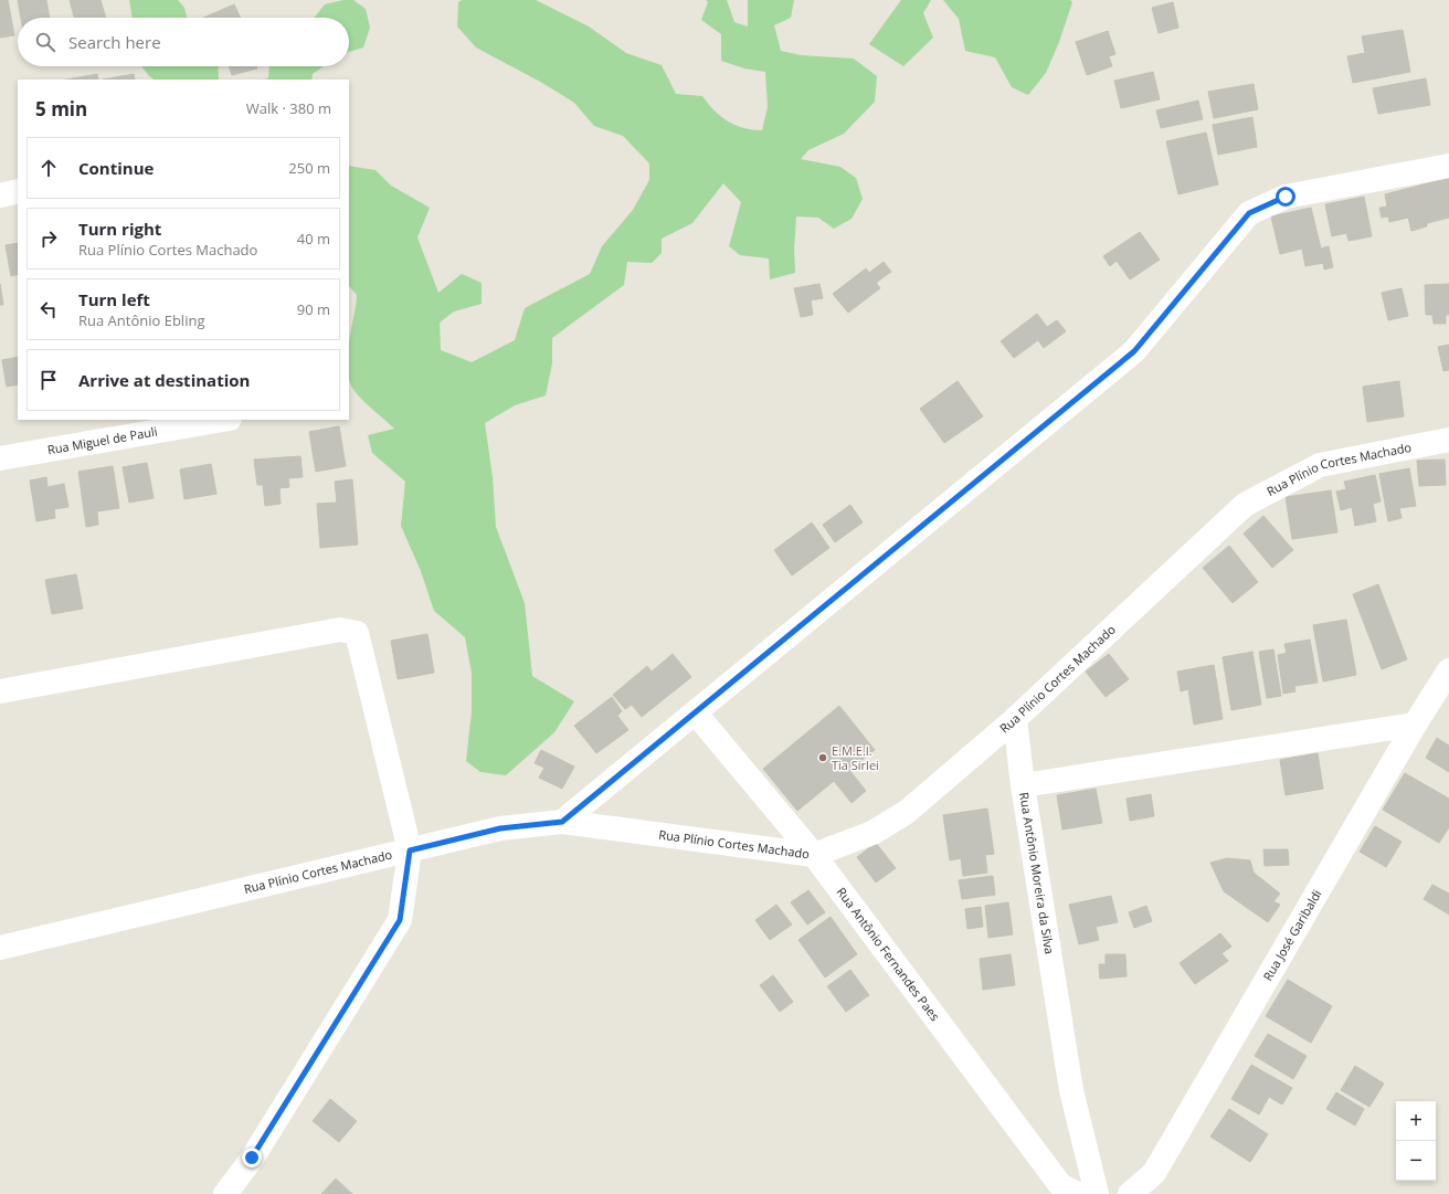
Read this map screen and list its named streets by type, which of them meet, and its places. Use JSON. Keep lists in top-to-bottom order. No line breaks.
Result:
{"streets":{"street":["Rua Miguel de Pauli","Rua Plínio Cortes Machado","Rua Antônio Moreira da Silva","Rua José Garibaldi","Rua Antônio Fernandes Paes"]},"crossings":[["Rua Plínio Cortes Machado","Rua Antônio Fernandes Paes"],["Rua Antônio Moreira da Silva","Rua José Garibaldi"]],"places":["E.M.E.I. Tia Sirlei"],"page":{"search":"Search here","heading":["5 min","Walk · 380 m"],"list":[["Continue","250 m"],["Turn right","Rua Plínio Cortes Machado","40 m"],["Turn left","Rua Antônio Ebling","90 m"],"Arrive at destination"],"map_buttons":["+","−"]}}
